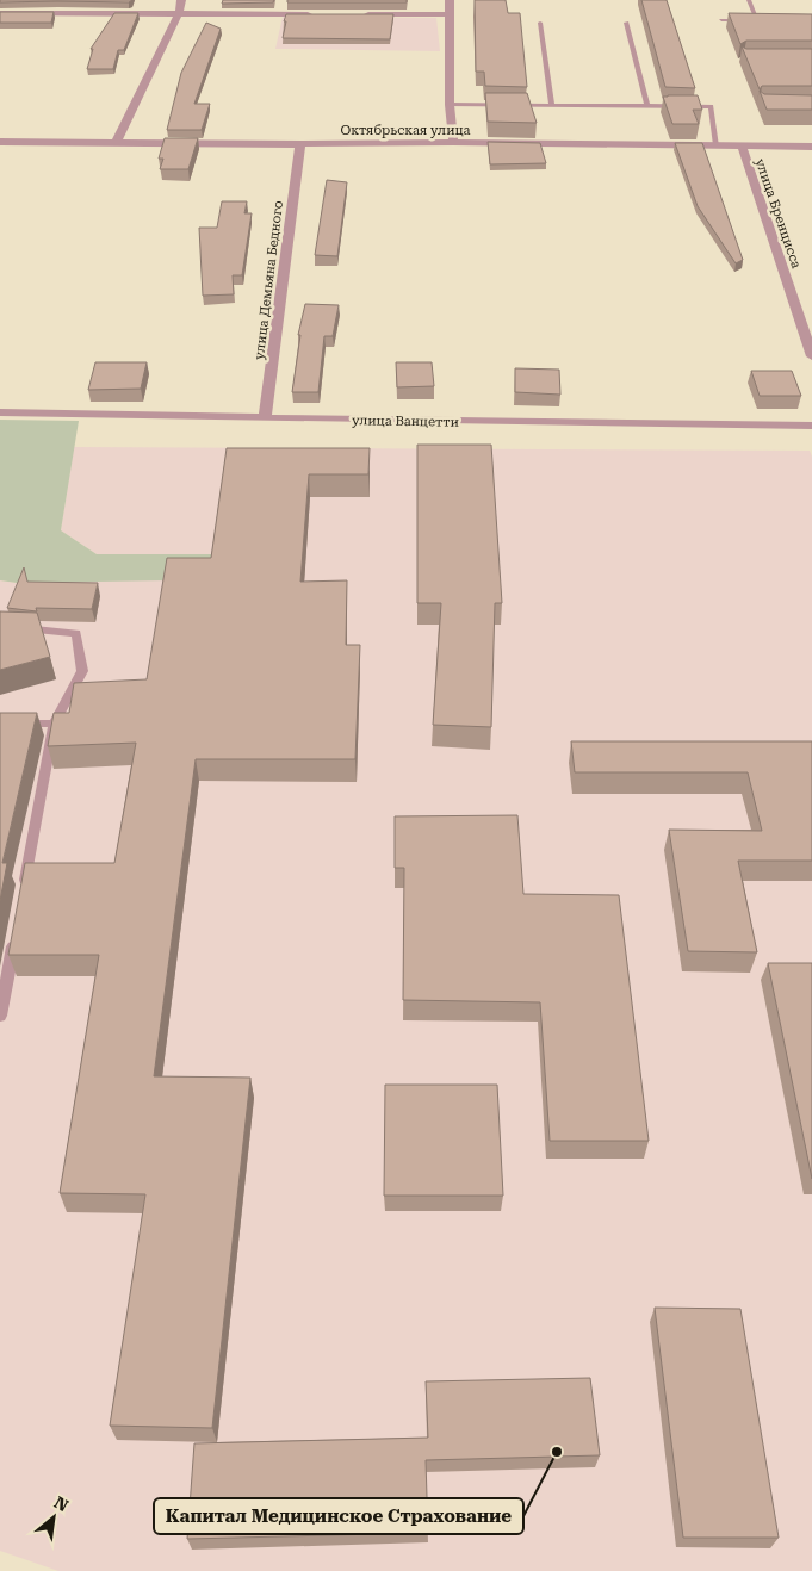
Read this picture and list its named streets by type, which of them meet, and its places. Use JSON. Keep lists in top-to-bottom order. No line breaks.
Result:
{"streets":{"street":["Октябрьская улица","улица Бренцисса","улица Демьяна Бедного","улица Ванцетти"]},"crossings":[["Октябрьская улица","улица Бренцисса"],["Октябрьская улица","улица Демьяна Бедного"],["улица Демьяна Бедного","улица Ванцетти"]],"places":["Капитал Медицинское Страхование"],"north":"top right"}
